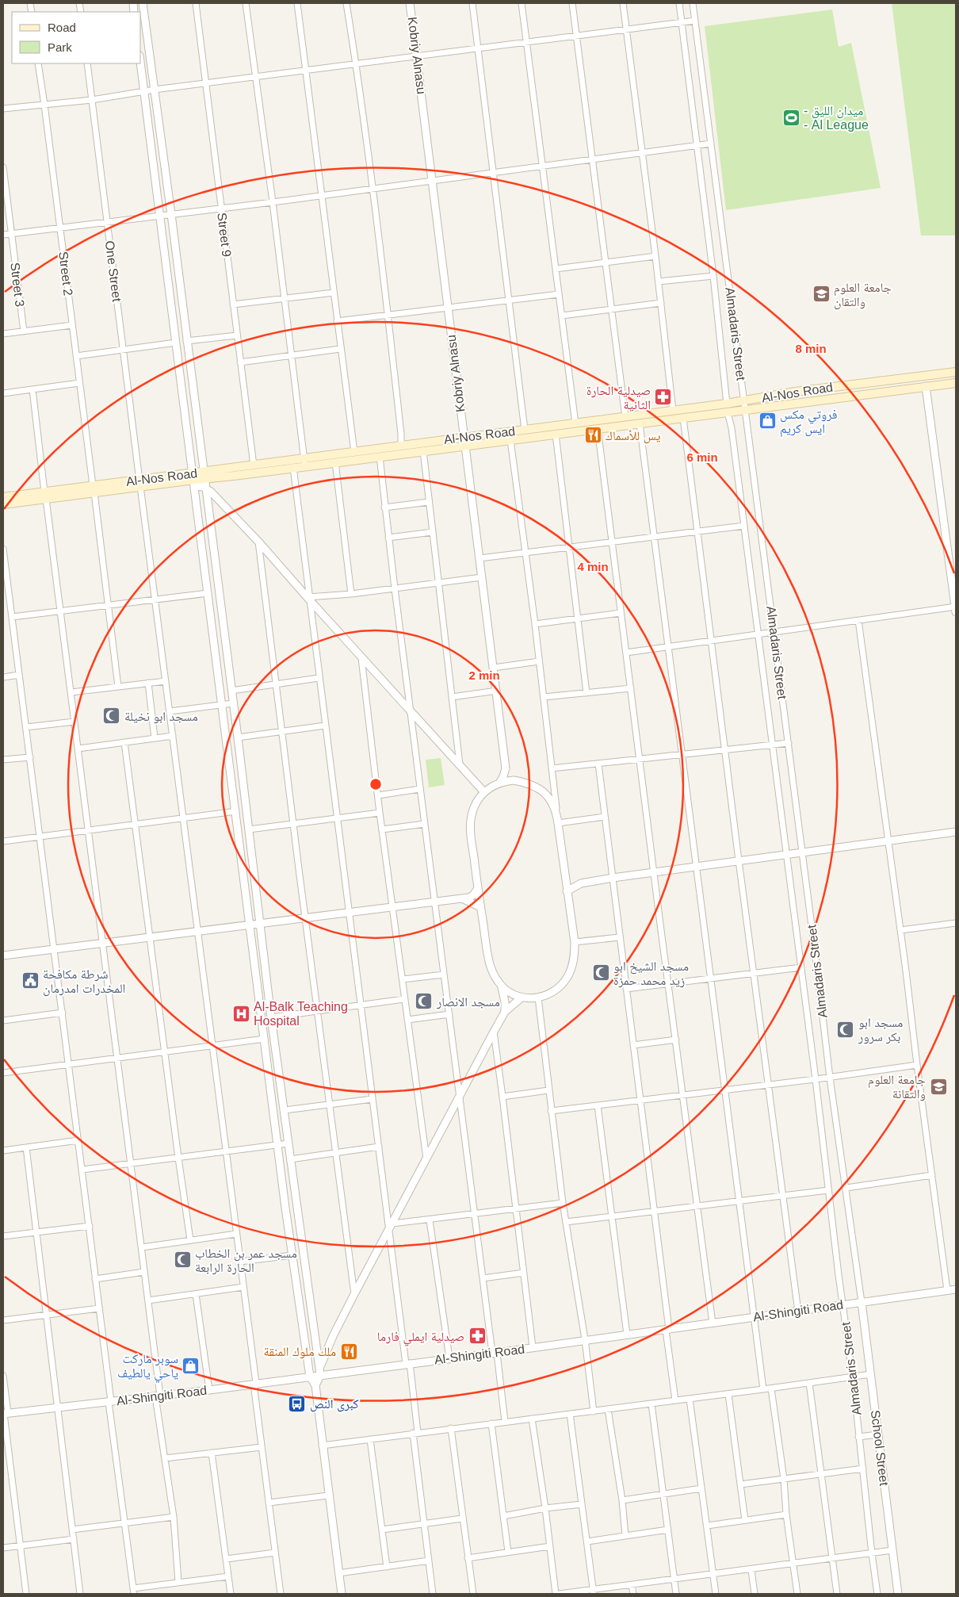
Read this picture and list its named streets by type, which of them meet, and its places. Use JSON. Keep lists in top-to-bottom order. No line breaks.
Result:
{"streets":{"main road":["Al-Nos Road"],"street":["Kobriy Alnasu","Street 9","One Street","Street 2","Street 3","Almadaris Street","Al-Shingiti Road","School Street"]},"crossings":[["Kobriy Alnasu","Al-Nos Road"],["Street 9","Al-Nos Road"],["One Street","Al-Nos Road"],["One Street","Al-Shingiti Road"],["Street 2","Al-Nos Road"],["Almadaris Street","Al-Nos Road"],["Almadaris Street","Al-Shingiti Road"],["Almadaris Street","School Street"],["Al-Shingiti Road","School Street"]],"places":{"sports":["- ميدان الليق - Al League"],"school or university":["جامعة العلوم والتقان","جامعة العلوم والتقانة"],"pharmacy":["صيدلية الحارة الثانية","صيدلية ايملي فارما"],"shop":["فروتي مكس ايس كريم","سوبر ماركت ياحي يالطيف"],"restaurant":["يس للأسماك","ملك ملوك المنقة"],"mosque":["مسجد ابو نخيلة","مسجد الشيخ ابو زيد محمد حمزة","مسجد الانصار","مسجد ابو بكر سرور","مسجد عمر بن الخطاب الحارة الرابعة"],"public building":["شرطة مكافحة المخدرات امدرمان"],"hospital":["Al-Balk Teaching Hospital"],"bus stop":["كبرى النص"]},"legend":["Road","Park"],"rings":["8 min","6 min","4 min","2 min"]}
